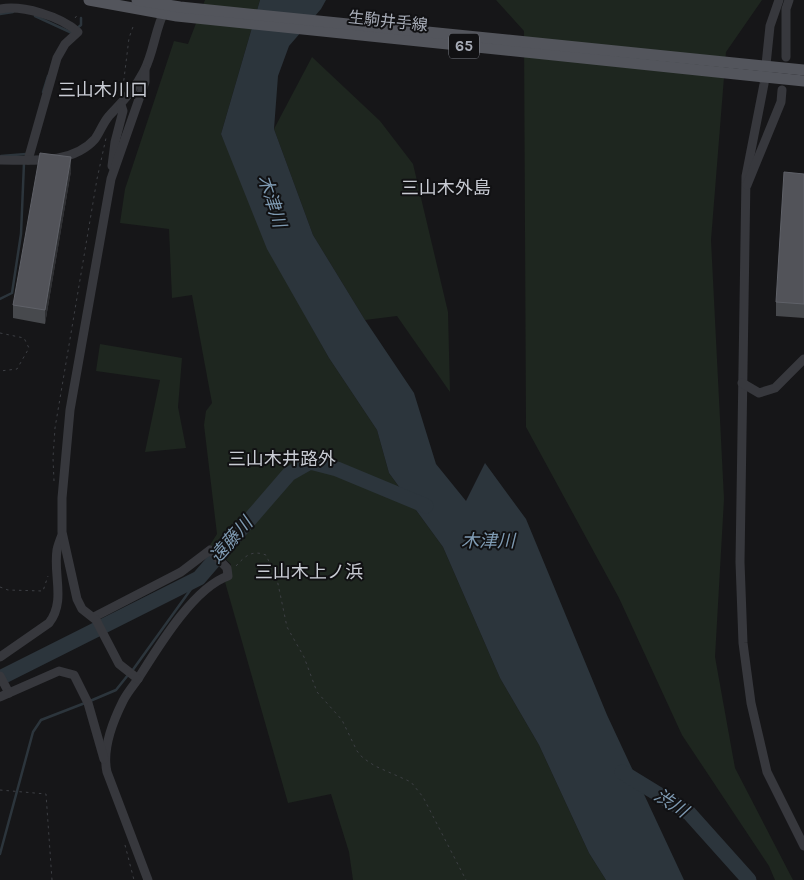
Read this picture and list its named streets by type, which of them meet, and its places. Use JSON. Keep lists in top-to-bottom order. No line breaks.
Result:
{"streets":{"main road":["生駒井手線","65"]},"districts":["三山木川口","三山木外島","三山木井路外","三山木上ノ浜"],"water":["木津川","遠藤川","渋川"]}
